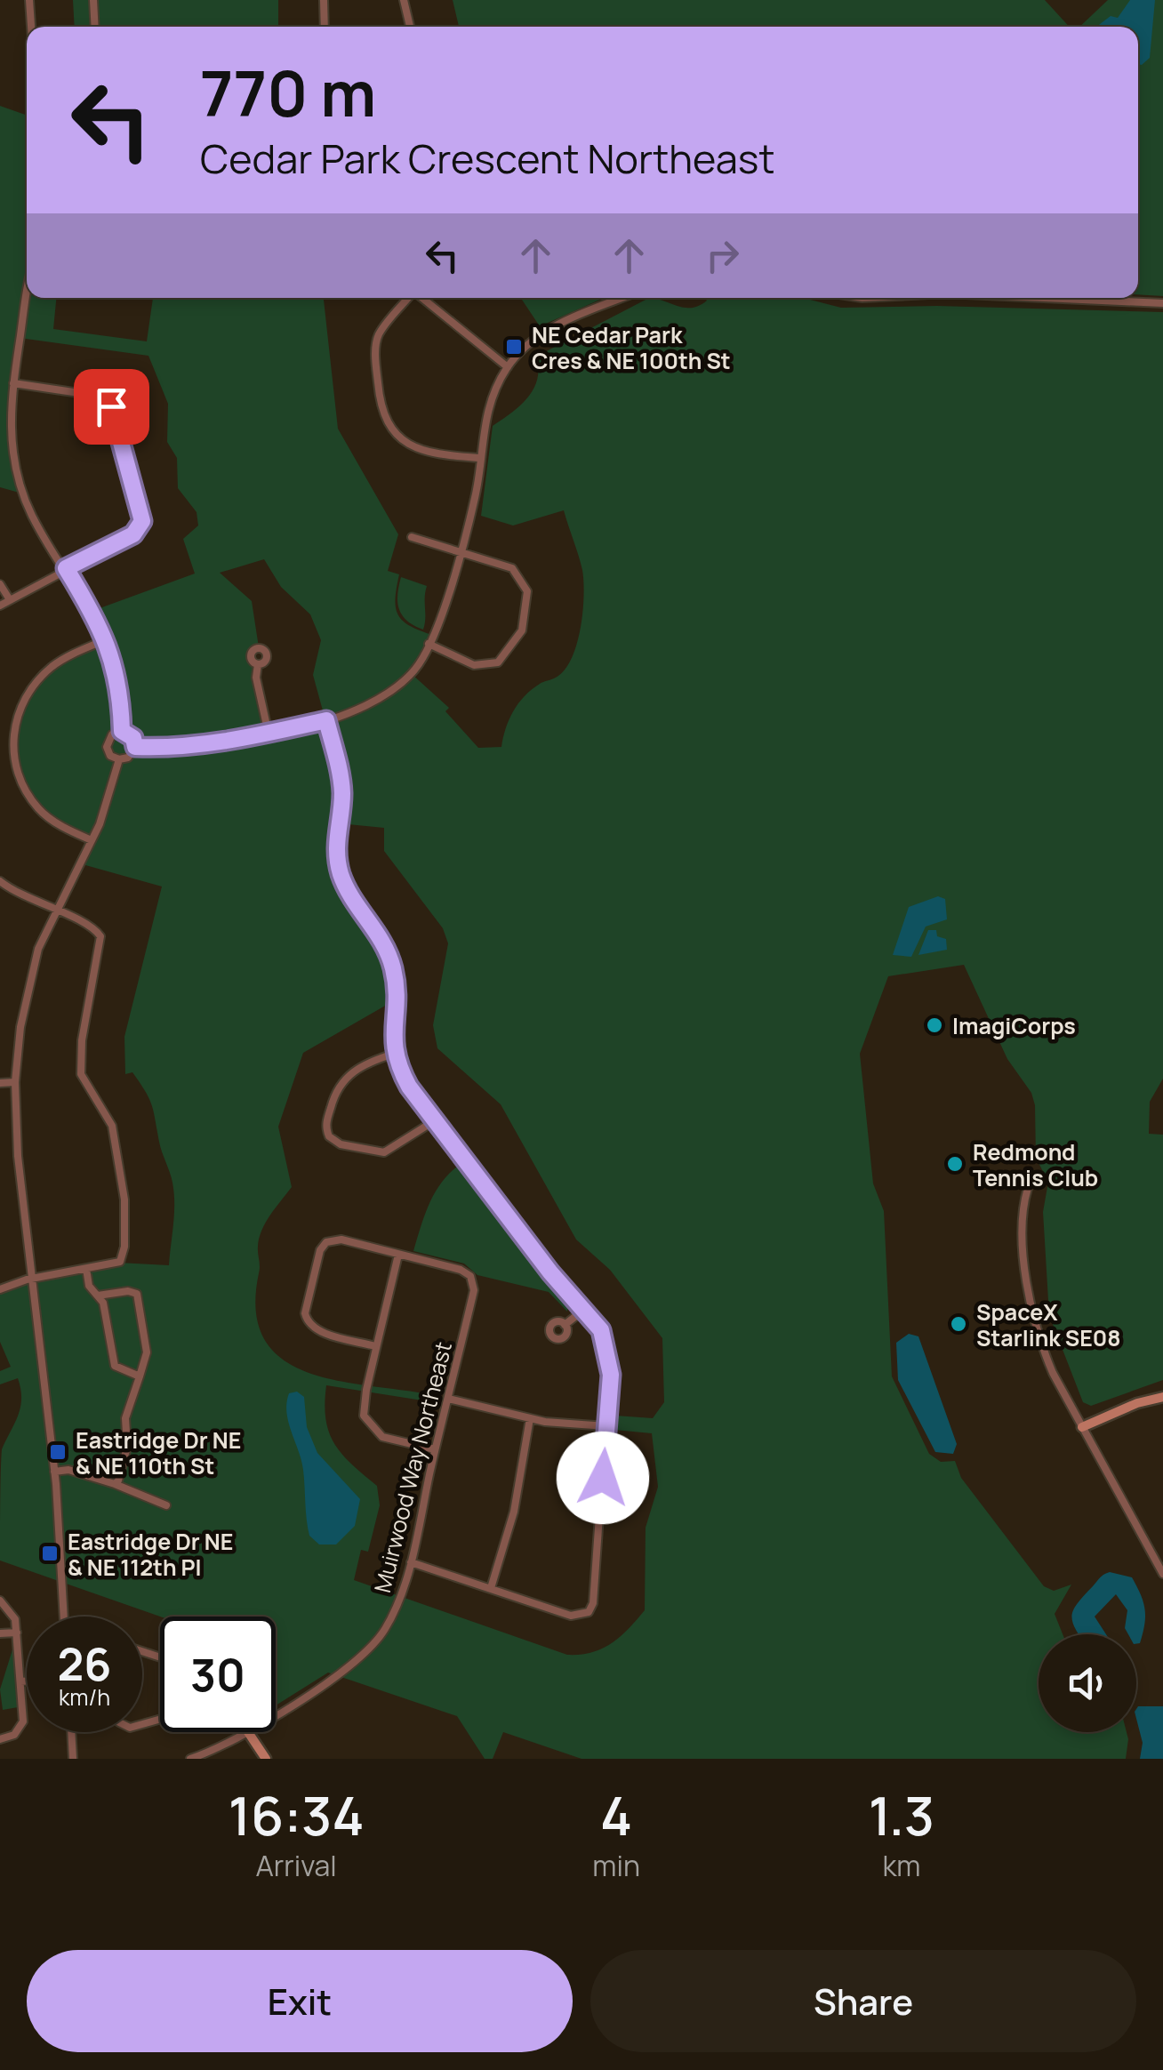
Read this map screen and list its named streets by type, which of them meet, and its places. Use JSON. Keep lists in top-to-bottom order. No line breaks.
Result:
{"streets":{"street":["Muirwood Way Northeast"]},"places":{"transit":["NE Cedar Park Cres & NE 100th St","Eastridge Dr NE & NE 110th St","Eastridge Dr NE & NE 112th Pl"],"other":["ImagiCorps","Redmond Tennis Club","SpaceX Starlink SE08"]},"page":{"turn":["770 m","Cedar Park Crescent Northeast"],"speed":"26 km/h","limit":"30","eta":["16:34","Arrival","4","min","1.3","km"],"buttons":["Exit","Share"]}}
